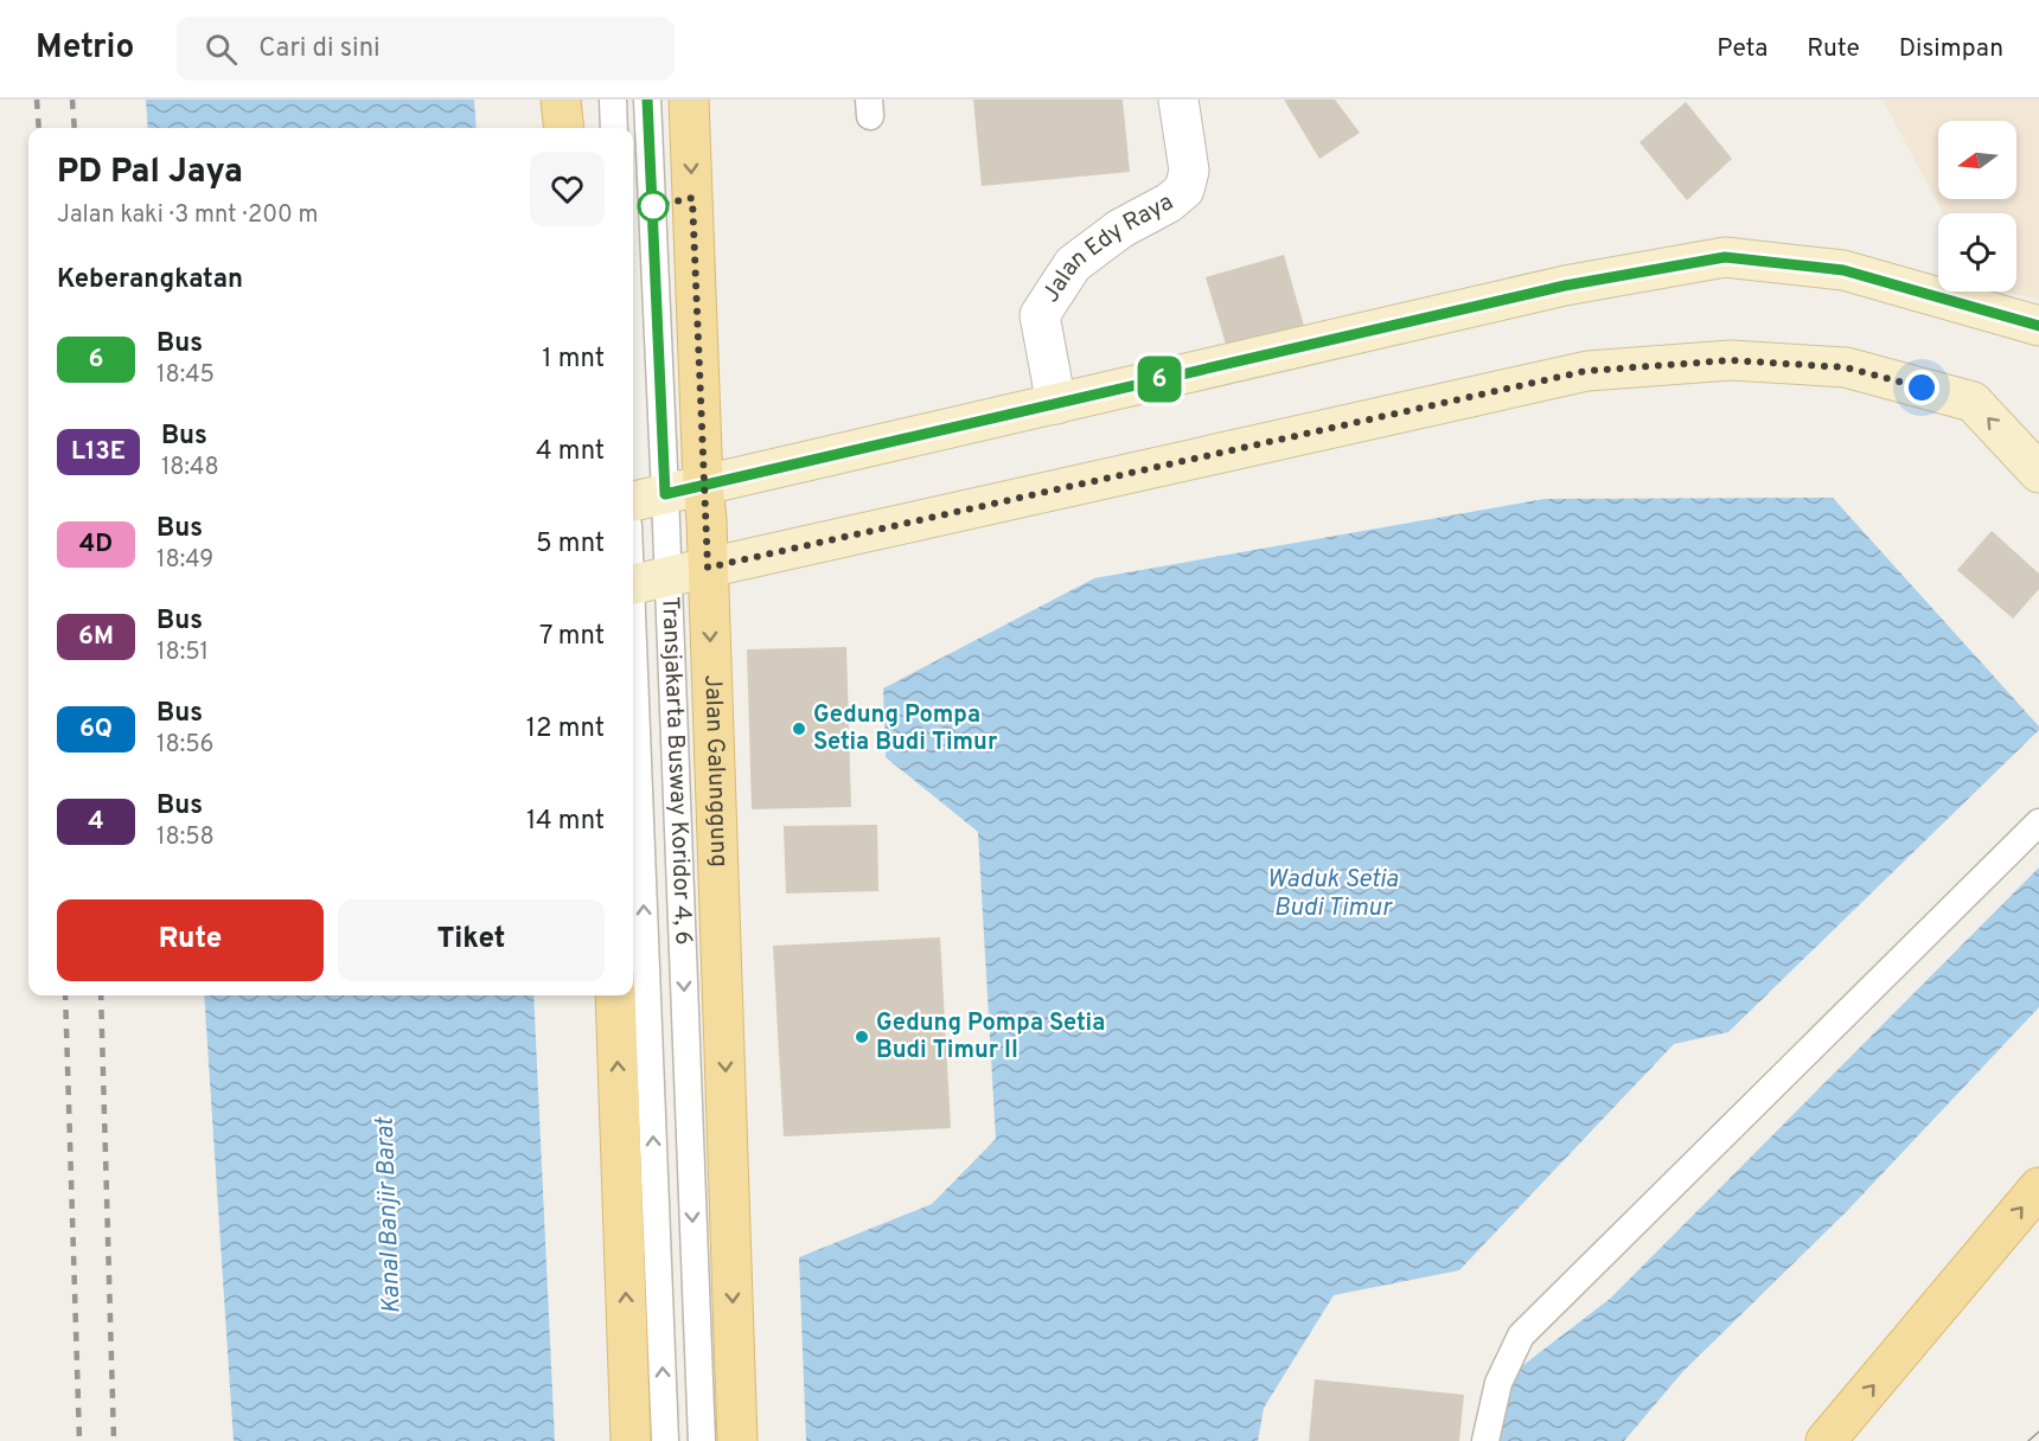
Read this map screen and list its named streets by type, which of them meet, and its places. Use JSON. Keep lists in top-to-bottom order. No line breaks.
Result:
{"streets":{"main road":["Jalan Galunggung"],"street":["Jalan Edy Raya"],"lane":["Transjakarta Busway Koridor 4, 6"]},"water":["Waduk Setia Budi Timur","Kanal Banjir Barat"],"places":["Gedung Pompa Setia Budi Timur","Gedung Pompa Setia Budi Timur II"],"lines":["bus line 6"],"north":"left","page":{"header":"Metrio","search":"Cari di sini","nav":["Peta","Rute","Disimpan"],"on_map":"6","heading":[["PD Pal Jaya","Jalan kaki · 3 mnt · 200 m"],"Keberangkatan"],"list":[{"mark":"6","name":"Bus","note":"18:45","value":"1 mnt"},{"mark":"L13E","name":"Bus","note":"18:48","value":"4 mnt"},{"mark":"4D","name":"Bus","note":"18:49","value":"5 mnt"},{"mark":"6M","name":"Bus","note":"18:51","value":"7 mnt"},{"mark":"6Q","name":"Bus","note":"18:56","value":"12 mnt"},{"mark":"4","name":"Bus","note":"18:58","value":"14 mnt"}],"buttons":["Rute","Tiket"]}}
